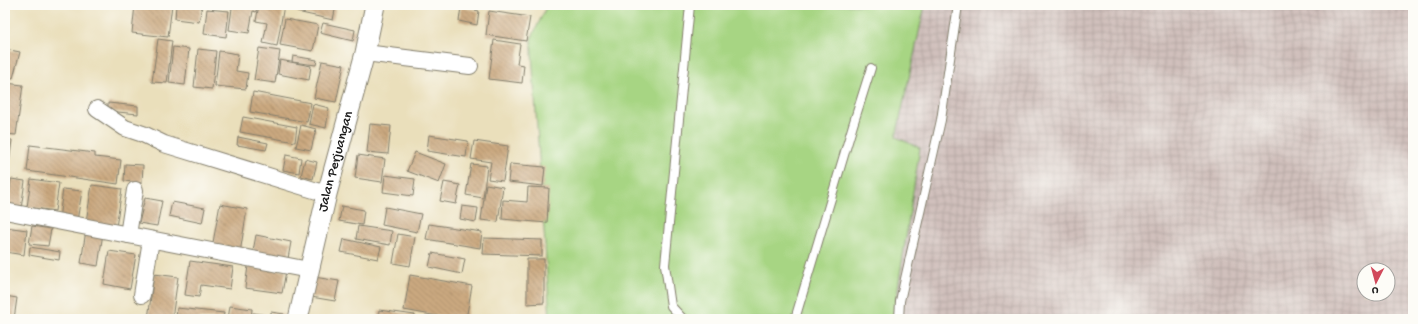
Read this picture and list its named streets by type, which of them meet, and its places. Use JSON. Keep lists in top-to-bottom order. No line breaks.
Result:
{"streets":{"street":["Jalan Perjuangan"]},"north":"bottom"}
